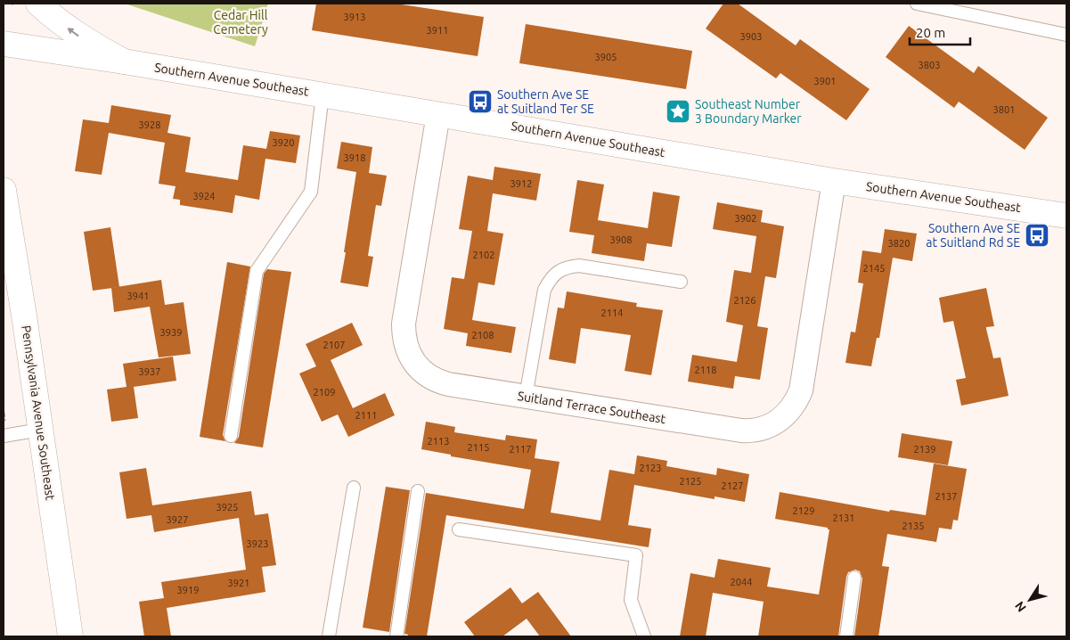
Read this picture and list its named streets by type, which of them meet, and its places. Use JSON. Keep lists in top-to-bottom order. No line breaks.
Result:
{"streets":{"main road":["Southern Avenue Southeast","Pennsylvania Avenue Southeast"],"street":["Suitland Terrace Southeast"]},"crossings":[["Southern Avenue Southeast","Suitland Terrace Southeast"]],"parks":["Cedar Hill Cemetery"],"places":{"bus stop":["Southern Ave SE at Suitland Ter SE","Southern Ave SE at Suitland Rd SE"],"place":["Southeast Number 3 Boundary Marker"]},"house_numbers":["3913","3911","3903","3905","3803","3901","3801","3928","3920","3918","3912","3924","3902","3908","3820","2102","2145","3941","2126","2114","3939","2108","2107","2118","3937","2109","2111","2113","2115","2117","2139","2123","2125","2127","2137","3925","2129","2131","3927","2135","3923","2044","3921","3919"],"scale_bar":"20 m","north":"bottom left"}
